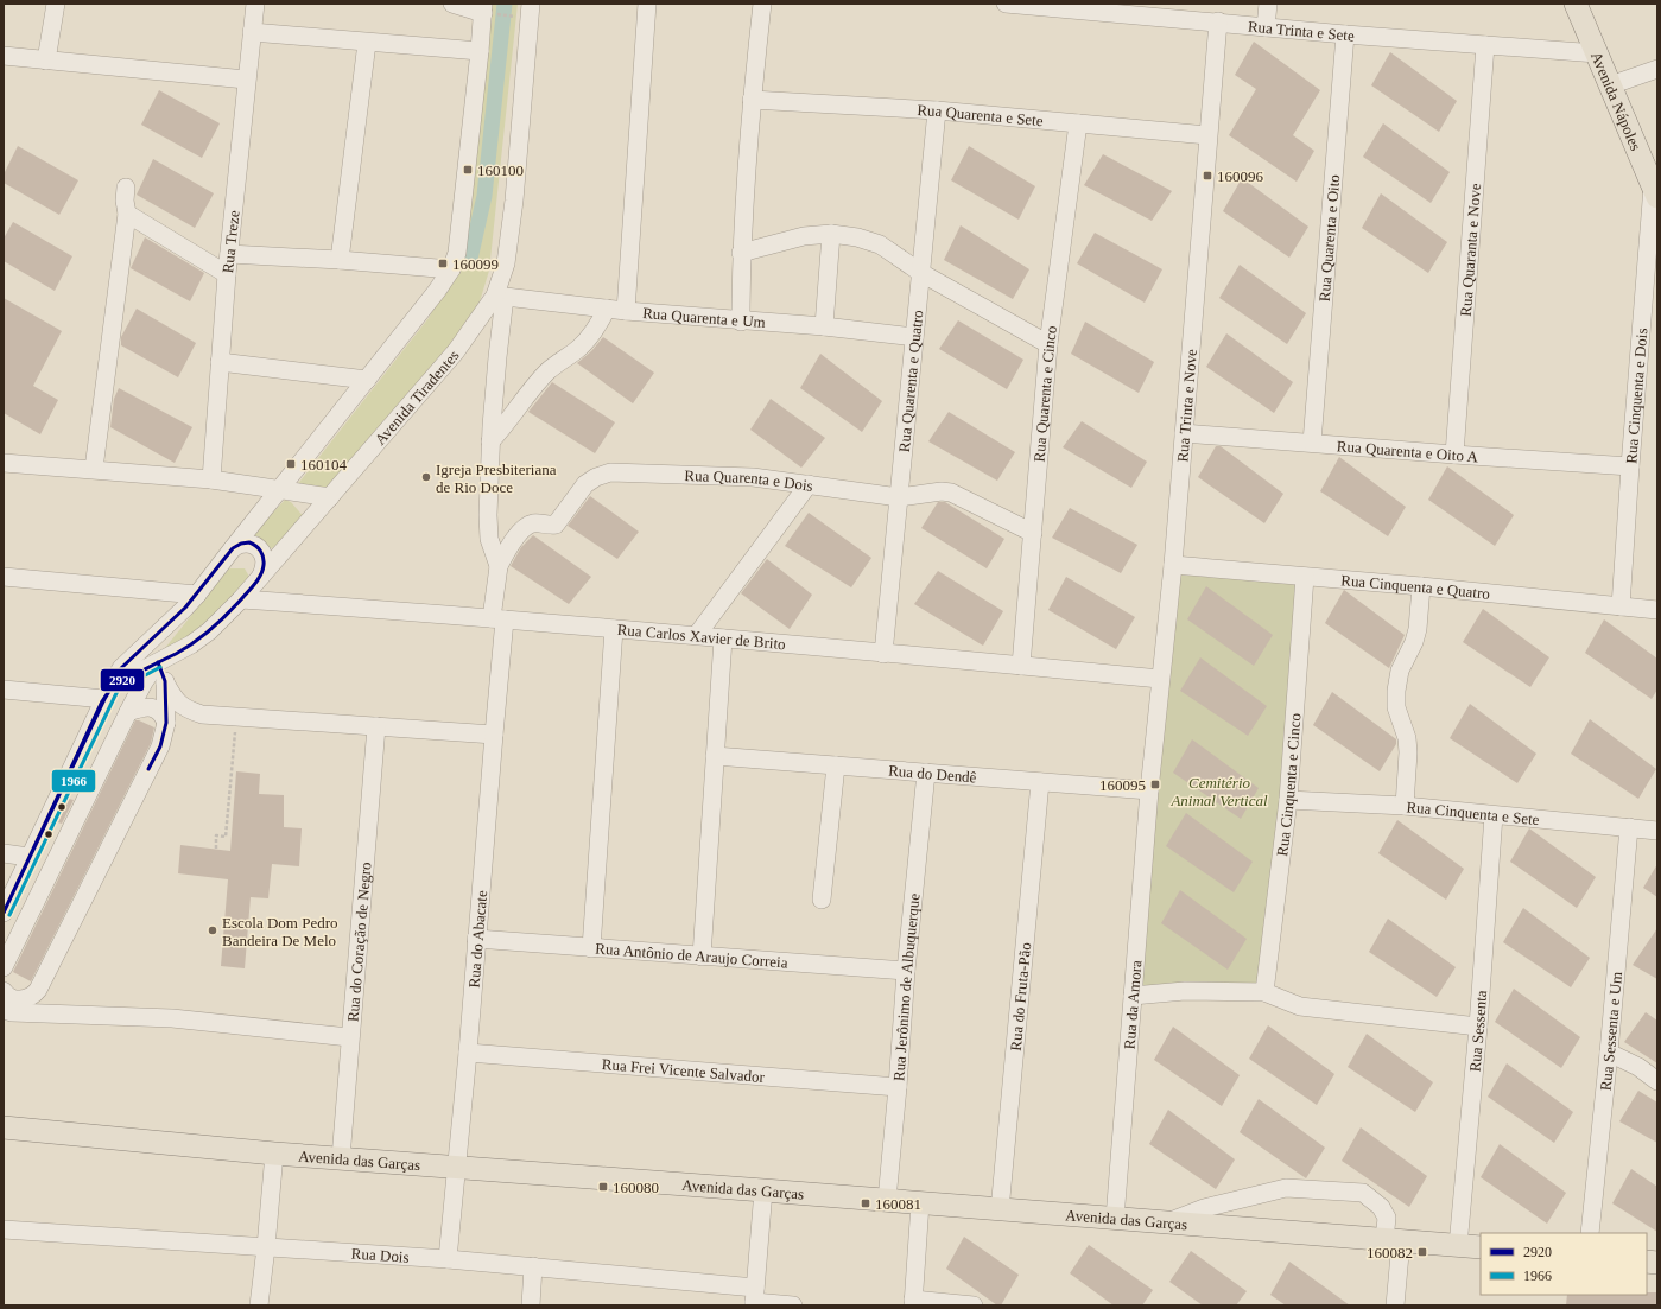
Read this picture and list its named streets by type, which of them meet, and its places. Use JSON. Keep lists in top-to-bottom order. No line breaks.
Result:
{"streets":{"main road":["Avenida Nápoles","Avenida das Garças"],"street":["Rua Trinta e Sete","Rua Quarenta e Sete","Rua Quarenta e Oito","Rua Treze","Rua Quaranta e Nove","Rua Quarenta e Um","Rua Quarenta e Quatro","Rua Quarenta e Cinco","Rua Cinquenta e Dois","Avenida Tiradentes","Rua Trinta e Nove","Rua Quarenta e Oito A","Rua Quarenta e Dois","Rua Cinquenta e Quatro","Rua Carlos Xavier de Brito","Rua do Dendê","Rua Cinquenta e Cinco","Rua Cinquenta e Sete","Rua do Abacate","Rua do Coração de Negro","Rua Antônio de Araujo Correia","Rua Jerônimo de Albuquerque","Rua do Fruta-Pão","Rua da Amora","Rua Sessenta","Rua Sessenta e Um","Rua Frei Vicente Salvador","Rua Dois"]},"crossings":[["Rua Trinta e Sete","Avenida Nápoles"],["Rua Trinta e Sete","Rua Quarenta e Oito"],["Rua Trinta e Sete","Rua Quaranta e Nove"],["Rua Trinta e Sete","Rua Trinta e Nove"],["Avenida Nápoles","Rua Cinquenta e Dois"],["Rua Quarenta e Sete","Rua Quarenta e Quatro"],["Rua Quarenta e Sete","Rua Quarenta e Cinco"],["Rua Quarenta e Sete","Rua Trinta e Nove"],["Rua Quarenta e Oito","Rua Quarenta e Oito A"],["Rua Quaranta e Nove","Rua Quarenta e Oito A"],["Rua Quarenta e Um","Rua Quarenta e Quatro"],["Rua Quarenta e Um","Avenida Tiradentes"],["Rua Quarenta e Quatro","Rua Quarenta e Dois"],["Rua Quarenta e Quatro","Rua Carlos Xavier de Brito"],["Rua Quarenta e Cinco","Rua Quarenta e Dois"],["Rua Quarenta e Cinco","Rua Carlos Xavier de Brito"],["Rua Cinquenta e Dois","Rua Quarenta e Oito A"],["Rua Cinquenta e Dois","Rua Cinquenta e Quatro"],["Avenida Tiradentes","Rua Carlos Xavier de Brito"],["Rua Trinta e Nove","Rua Quarenta e Oito A"],["Rua Trinta e Nove","Rua Cinquenta e Quatro"],["Rua Trinta e Nove","Rua Carlos Xavier de Brito"],["Rua Trinta e Nove","Rua do Dendê"],["Rua Trinta e Nove","Rua da Amora"],["Rua Quarenta e Dois","Rua do Abacate"],["Rua Cinquenta e Quatro","Rua Cinquenta e Cinco"],["Rua Carlos Xavier de Brito","Rua do Abacate"],["Rua do Dendê","Rua Jerônimo de Albuquerque"],["Rua do Dendê","Rua do Fruta-Pão"],["Rua do Dendê","Rua da Amora"],["Rua Cinquenta e Cinco","Rua Cinquenta e Sete"],["Rua Cinquenta e Sete","Rua Sessenta"],["Rua Cinquenta e Sete","Rua Sessenta e Um"],["Rua do Abacate","Rua Antônio de Araujo Correia"],["Rua do Abacate","Rua Frei Vicente Salvador"],["Rua do Abacate","Avenida das Garças"],["Rua do Abacate","Rua Dois"],["Rua do Coração de Negro","Avenida das Garças"],["Rua Antônio de Araujo Correia","Rua Jerônimo de Albuquerque"],["Rua Jerônimo de Albuquerque","Rua Frei Vicente Salvador"],["Rua Jerônimo de Albuquerque","Avenida das Garças"],["Rua do Fruta-Pão","Avenida das Garças"],["Rua da Amora","Avenida das Garças"],["Rua Sessenta","Avenida das Garças"]],"parks":["Cemitério Animal Vertical"],"places":{"transit":["160100","160096","160099","160104","160095","160080","160081","160082"],"other":["Igreja Presbiteriana de Rio Doce","Escola Dom Pedro Bandeira De Melo"]},"lines":["transit line 2920","transit line 1966"],"legend":["2920","1966"]}
